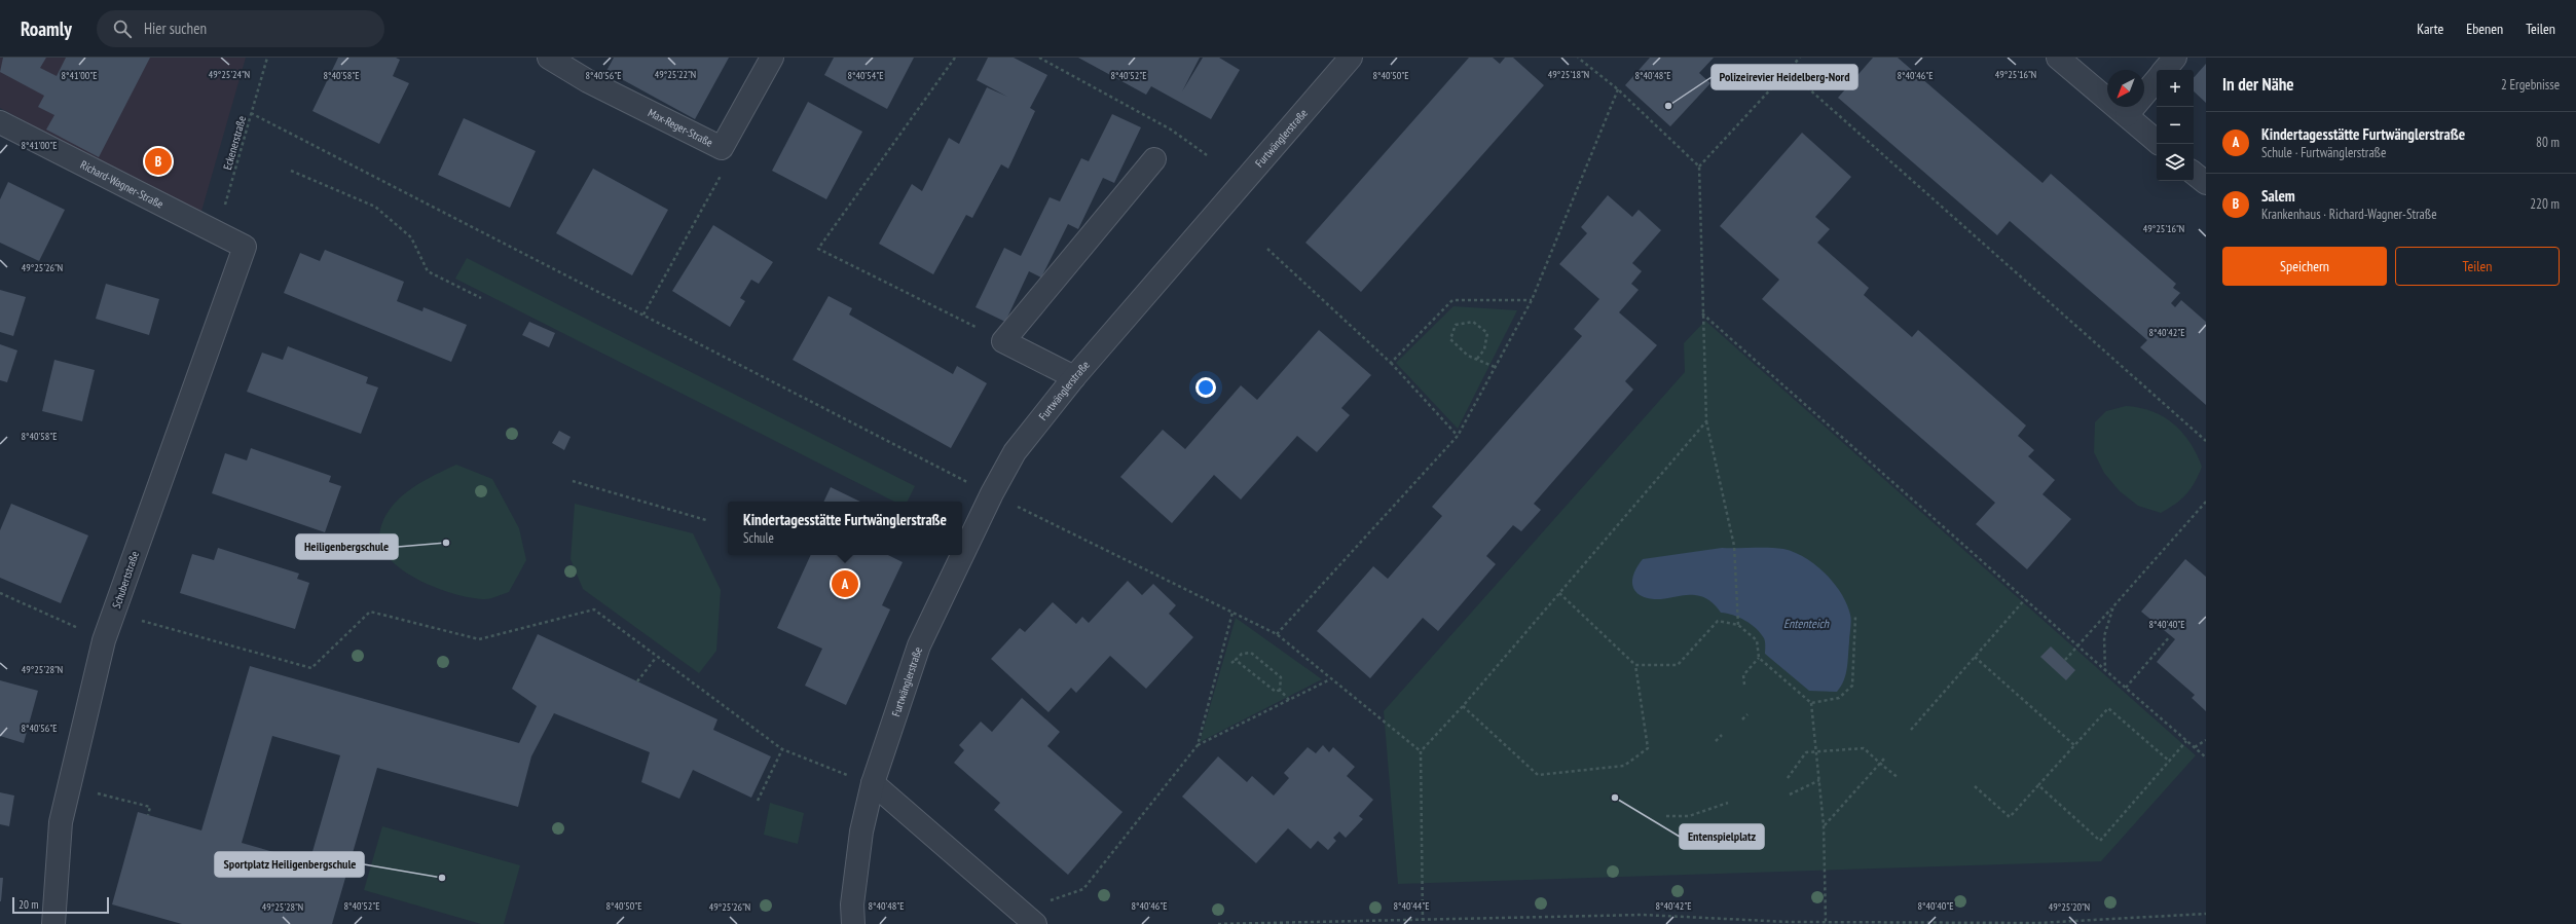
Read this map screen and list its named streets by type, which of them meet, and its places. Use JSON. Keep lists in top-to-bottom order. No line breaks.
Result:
{"streets":{"street":["Max-Reger-Straße","Furtwänglerstraße","Richard-Wagner-Straße","Schubertstraße"],"path":["Eckenerstraße"]},"crossings":[["Eckenerstraße","Richard-Wagner-Straße"],["Richard-Wagner-Straße","Schubertstraße"]],"water":["Ententeich"],"places":["Polizeirevier Heidelberg-Nord","Heiligenbergschule","Entenspielplatz","Sportplatz Heiligenbergschule"],"scale_bar":"20 m","north":"bottom left","page":{"header":"Roamly","search":"Hier suchen","nav":["Karte","Ebenen","Teilen"],"heading":["In der Nähe","2 Ergebnisse"],"map_buttons":["+","−"],"list":[{"mark":"A","name":"Kindertagesstätte Furtwänglerstraße","note":"Schule · Furtwänglerstraße","value":"80 m"},{"mark":"B","name":"Salem","note":"Krankenhaus · Richard-Wagner-Straße","value":"220 m"}],"pins":["B","A"],"buttons":["Speichern","Teilen"],"popup":["Kindertagesstätte Furtwänglerstraße","Schule"],"scale":"20 m"},"coordinates":["49°25'18\"N","49°25'24\"N","49°25'22\"N","49°25'16\"N","8°41'00\"E","8°40'58\"E","8°40'56\"E","8°40'54\"E","8°40'52\"E","8°40'50\"E","8°40'48\"E","8°40'46\"E","49°25'26\"N","8°40'42\"E","8°40'40\"E","49°25'28\"N","8°40'44\"E","49°25'20\"N"]}
